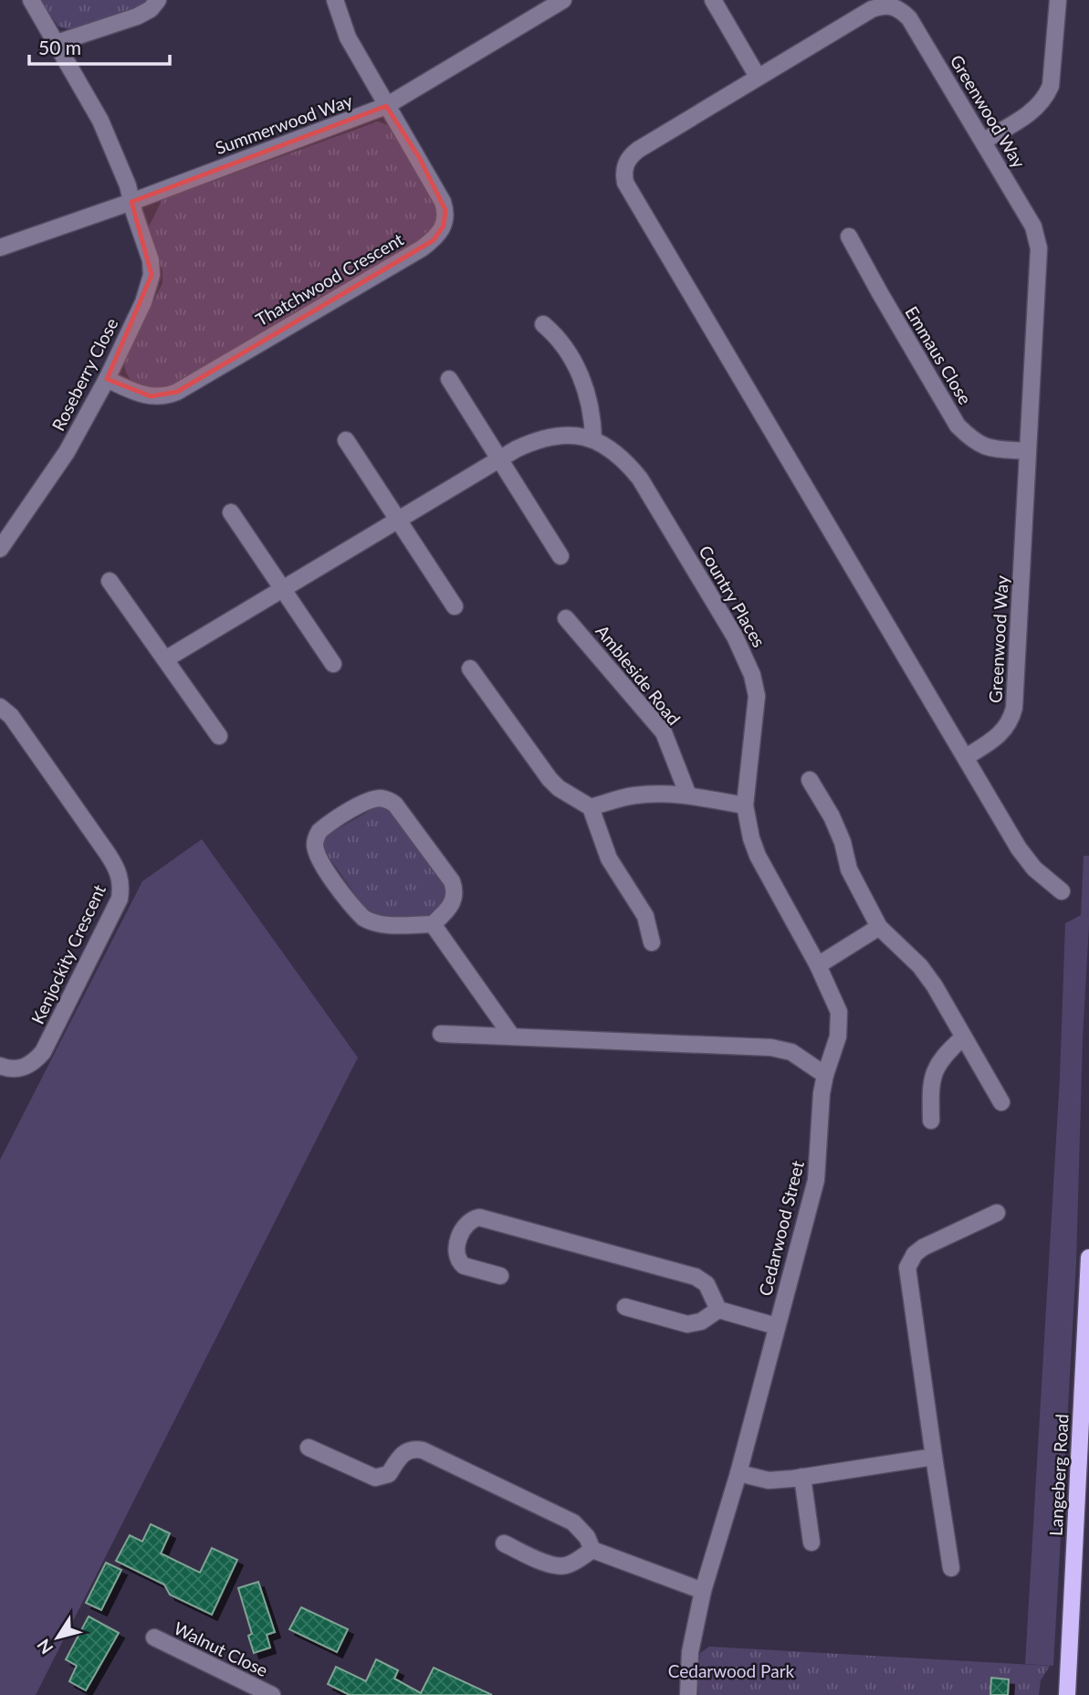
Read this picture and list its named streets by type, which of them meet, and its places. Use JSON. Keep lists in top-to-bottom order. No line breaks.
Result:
{"streets":{"main road":["Langeberg Road"],"street":["Greenwood Way","Summerwood Way","Thatchwood Crescent","Emmaus Close","Roseberry Close","Country Places","Ambleside Road","Kenjockity Crescent","Cedarwood Street","Walnut Close"]},"crossings":[["Greenwood Way","Emmaus Close"],["Summerwood Way","Thatchwood Crescent"],["Summerwood Way","Roseberry Close"],["Thatchwood Crescent","Roseberry Close"],["Country Places","Cedarwood Street"]],"parks":["Cedarwood Park"],"scale_bar":"50 m","north":"bottom left"}
